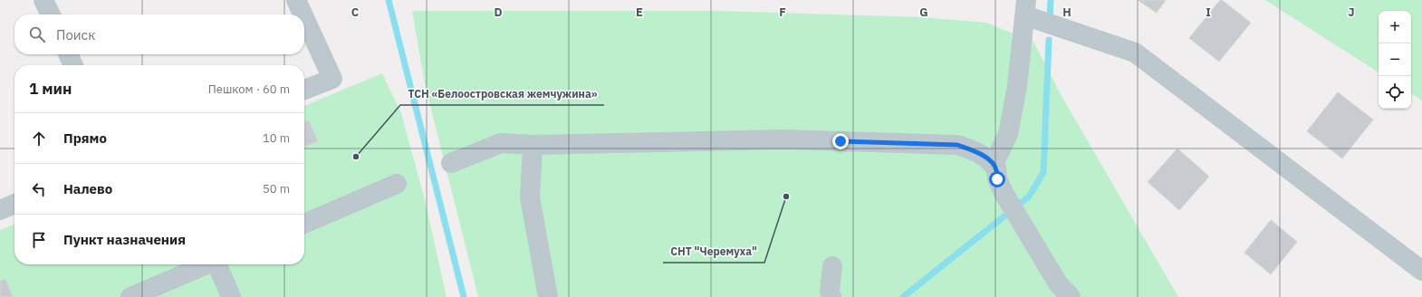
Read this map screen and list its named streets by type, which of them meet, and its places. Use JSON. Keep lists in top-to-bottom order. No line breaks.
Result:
{"places":["ТСН «Белоостровская жемчужина»","СНТ \"Черемуха\""],"page":{"map_buttons":["+","−"],"search":"Поиск","heading":["1 мин","Пешком · 60 m"],"list":[["Прямо","10 m"],["Налево","50 m"],"Пункт назначения"]},"grid":{"columns":["C","D","E","F","G","H","I","J"]}}
